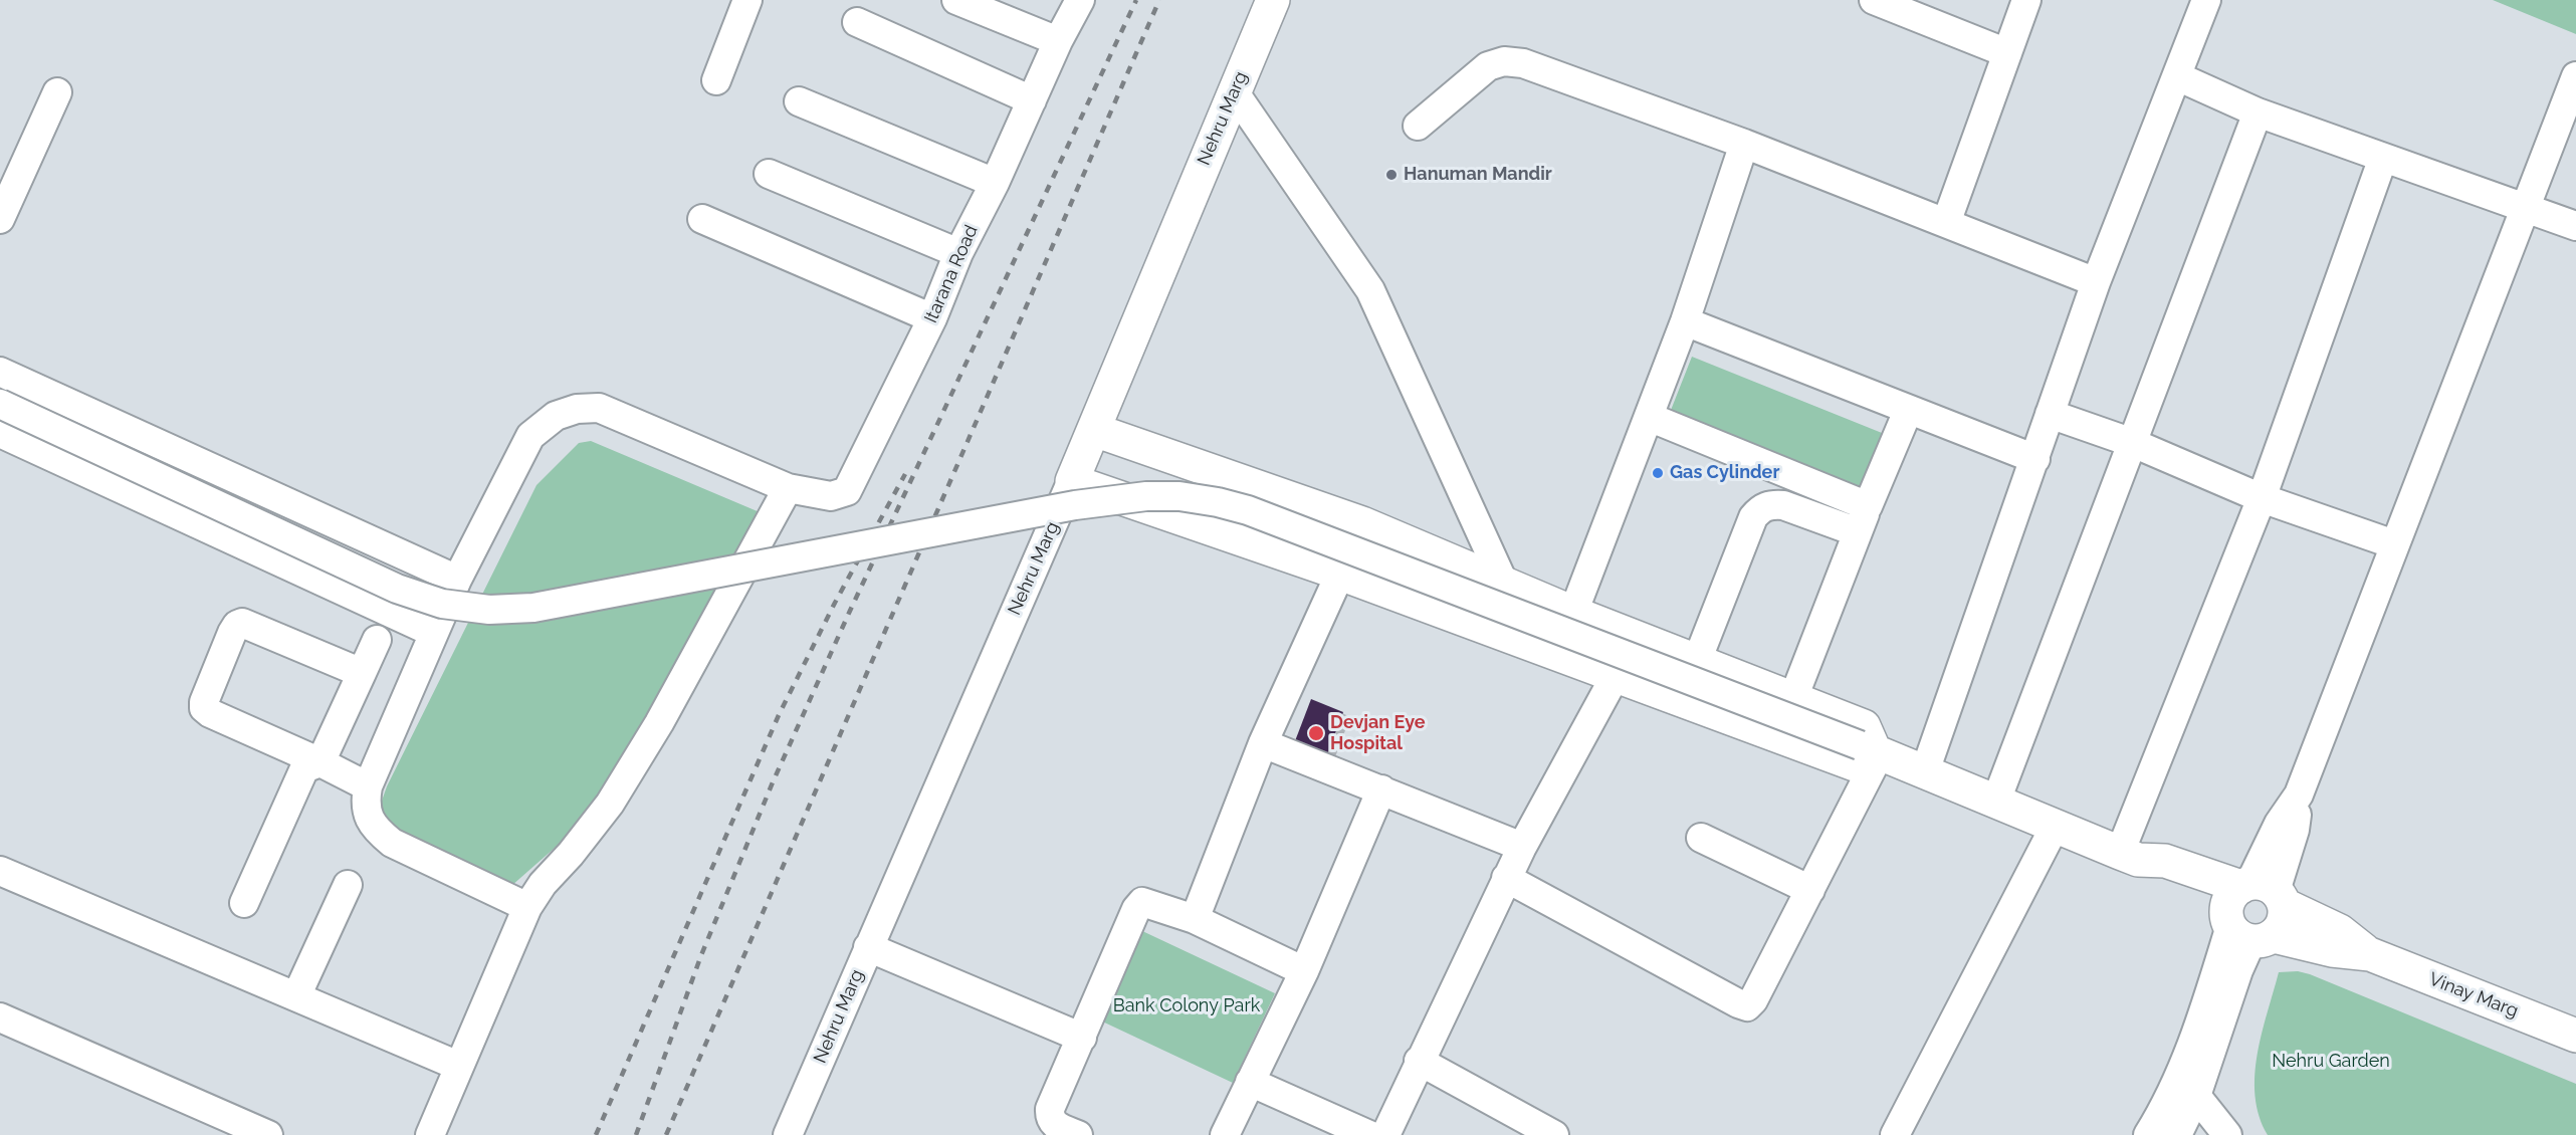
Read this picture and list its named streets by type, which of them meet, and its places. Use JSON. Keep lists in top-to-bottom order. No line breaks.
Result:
{"streets":{"main road":["Nehru Marg","Vinay Marg"],"street":["Itarana Road"]},"parks":["Bank Colony Park","Nehru Garden"],"places":["Hanuman Mandir","Gas Cylinder","Devjan Eye Hospital"]}
